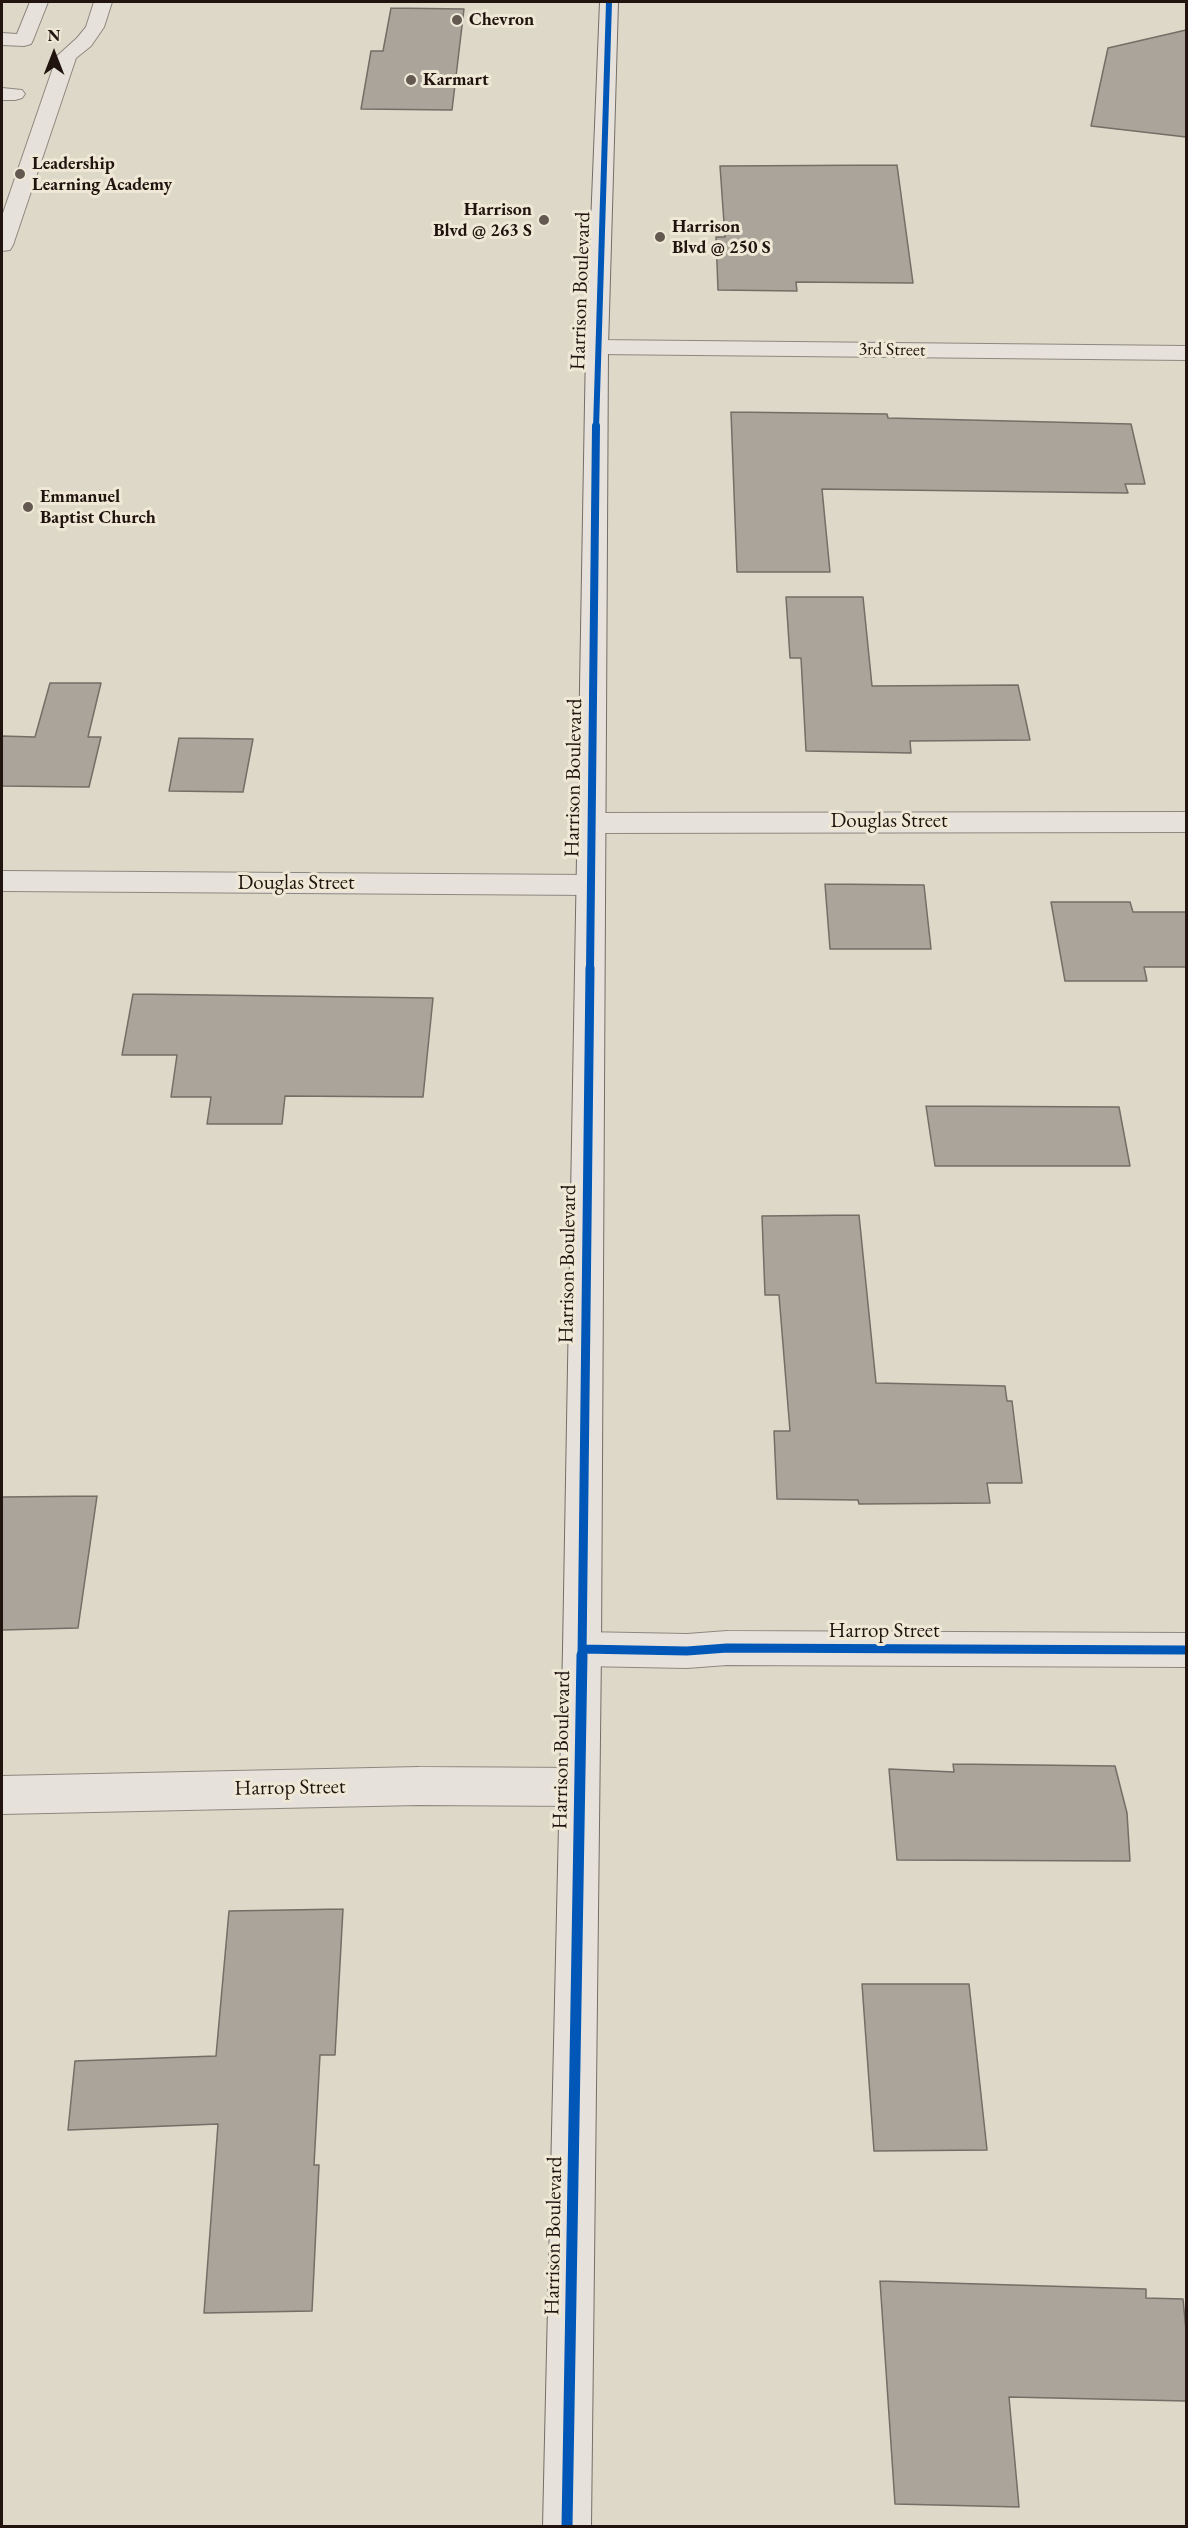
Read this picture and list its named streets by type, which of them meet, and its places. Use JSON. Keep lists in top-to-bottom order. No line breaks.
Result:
{"streets":{"main road":["Harrison Boulevard","3rd Street","Douglas Street","Harrop Street"]},"crossings":[["Harrison Boulevard","3rd Street"],["Harrison Boulevard","Douglas Street"],["Harrison Boulevard","Harrop Street"]],"places":["Chevron","Karmart","Leadership Learning Academy","Harrison Blvd @ 263 S","Harrison Blvd @ 250 S","Emmanuel Baptist Church"],"north":"top"}
